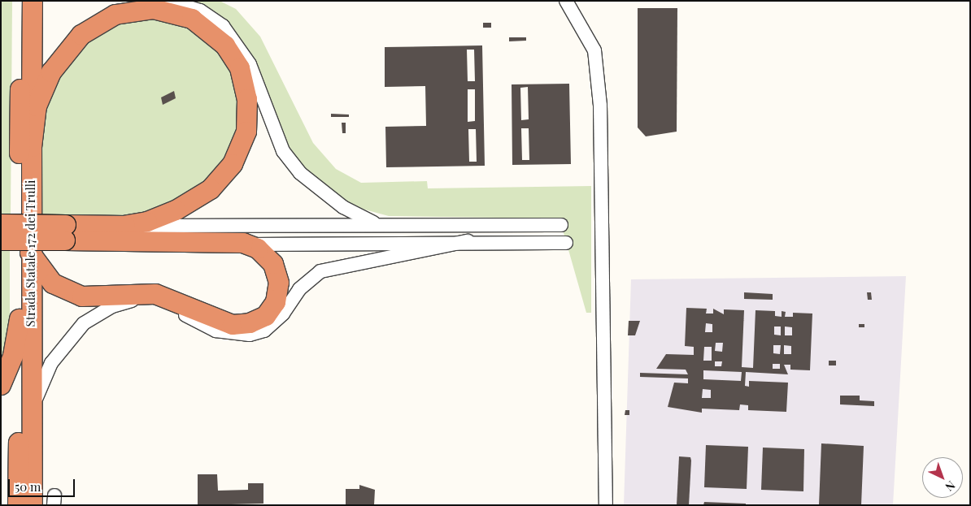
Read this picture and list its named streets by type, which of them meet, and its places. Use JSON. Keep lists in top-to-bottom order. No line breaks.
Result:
{"streets":{"highway":["Strada Statale 172 dei Trulli"]},"scale_bar":"50 m","north":"bottom right"}
